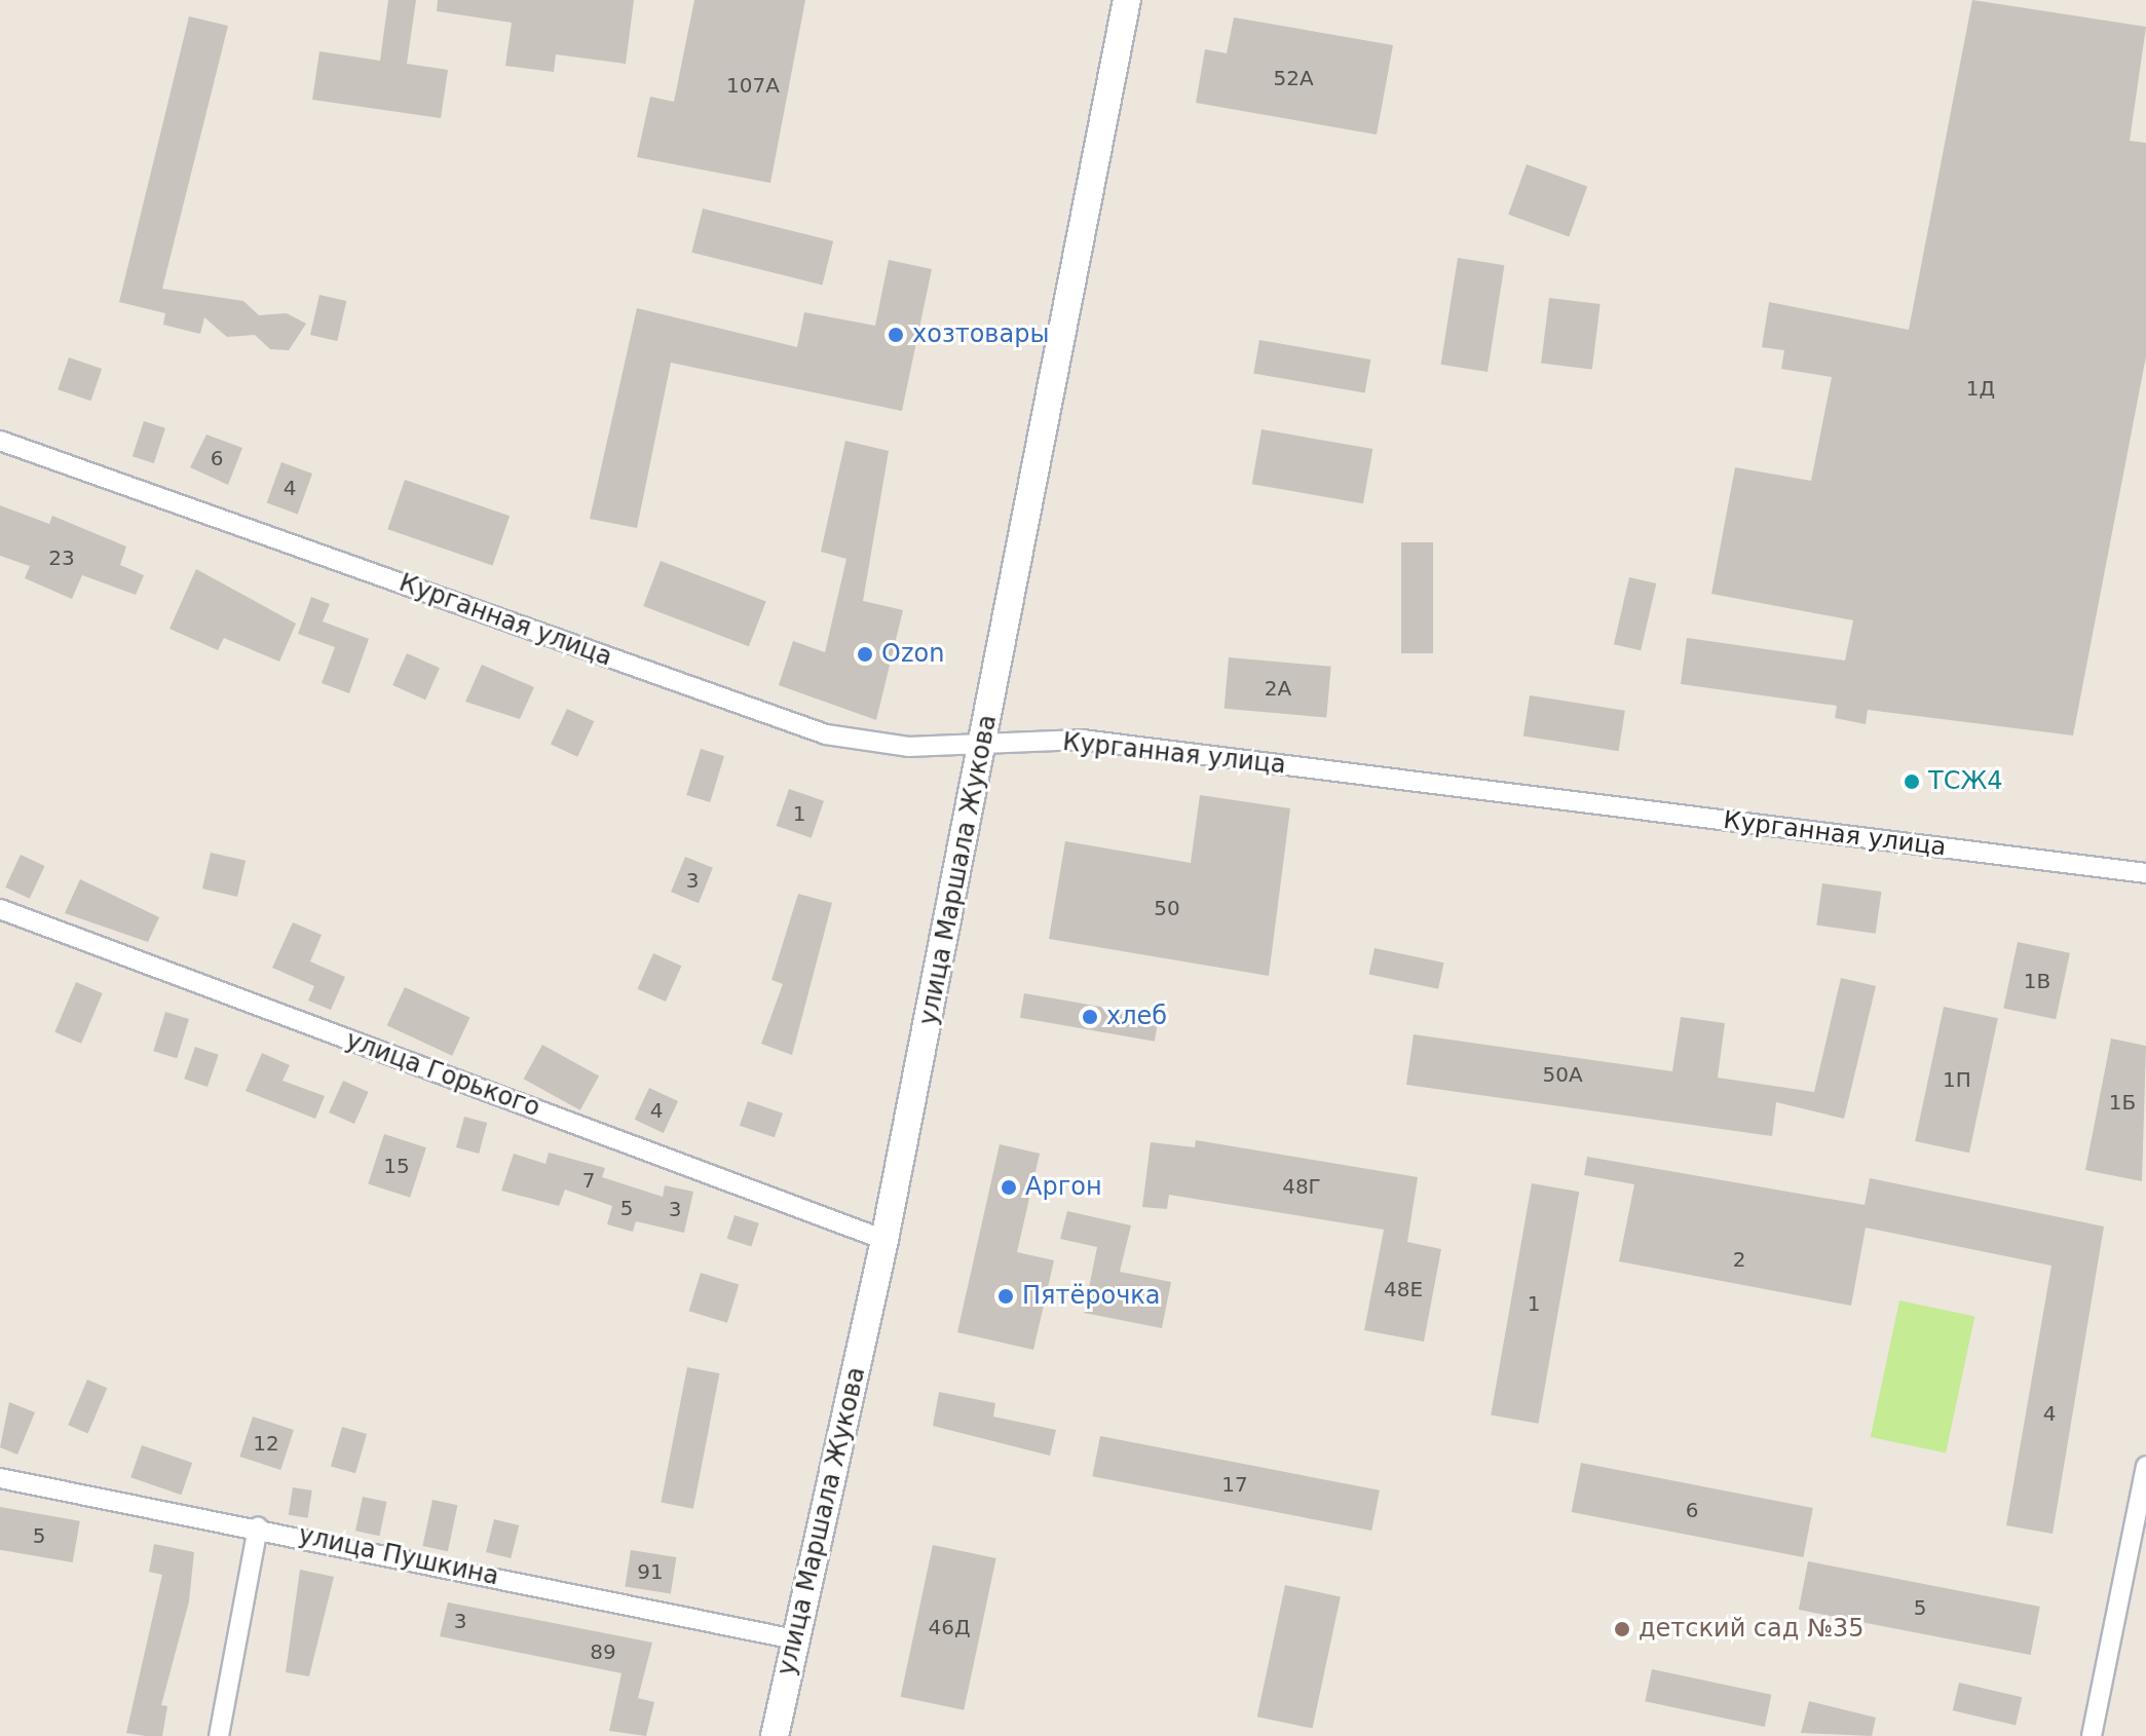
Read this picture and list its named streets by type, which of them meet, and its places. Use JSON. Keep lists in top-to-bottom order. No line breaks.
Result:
{"streets":{"main road":["улица Маршала Жукова"],"street":["Курганная улица","улица Горького","улица Пушкина"]},"crossings":[["Курганная улица","улица Маршала Жукова"],["улица Маршала Жукова","улица Горького"],["улица Маршала Жукова","улица Пушкина"]],"places":["хозтовары","Ozon","ТСЖ4","хлеб","Аргон","Пятёрочка","детский сад №35"],"house_numbers":["52А","107А","1Д","6","4","23","2А","1","3","50","1В","50А","1П","1Б","4","15","7","48Г","5","3","2","48Е","1","4","12","17","6","5","91","5","3","46Д","89"]}
